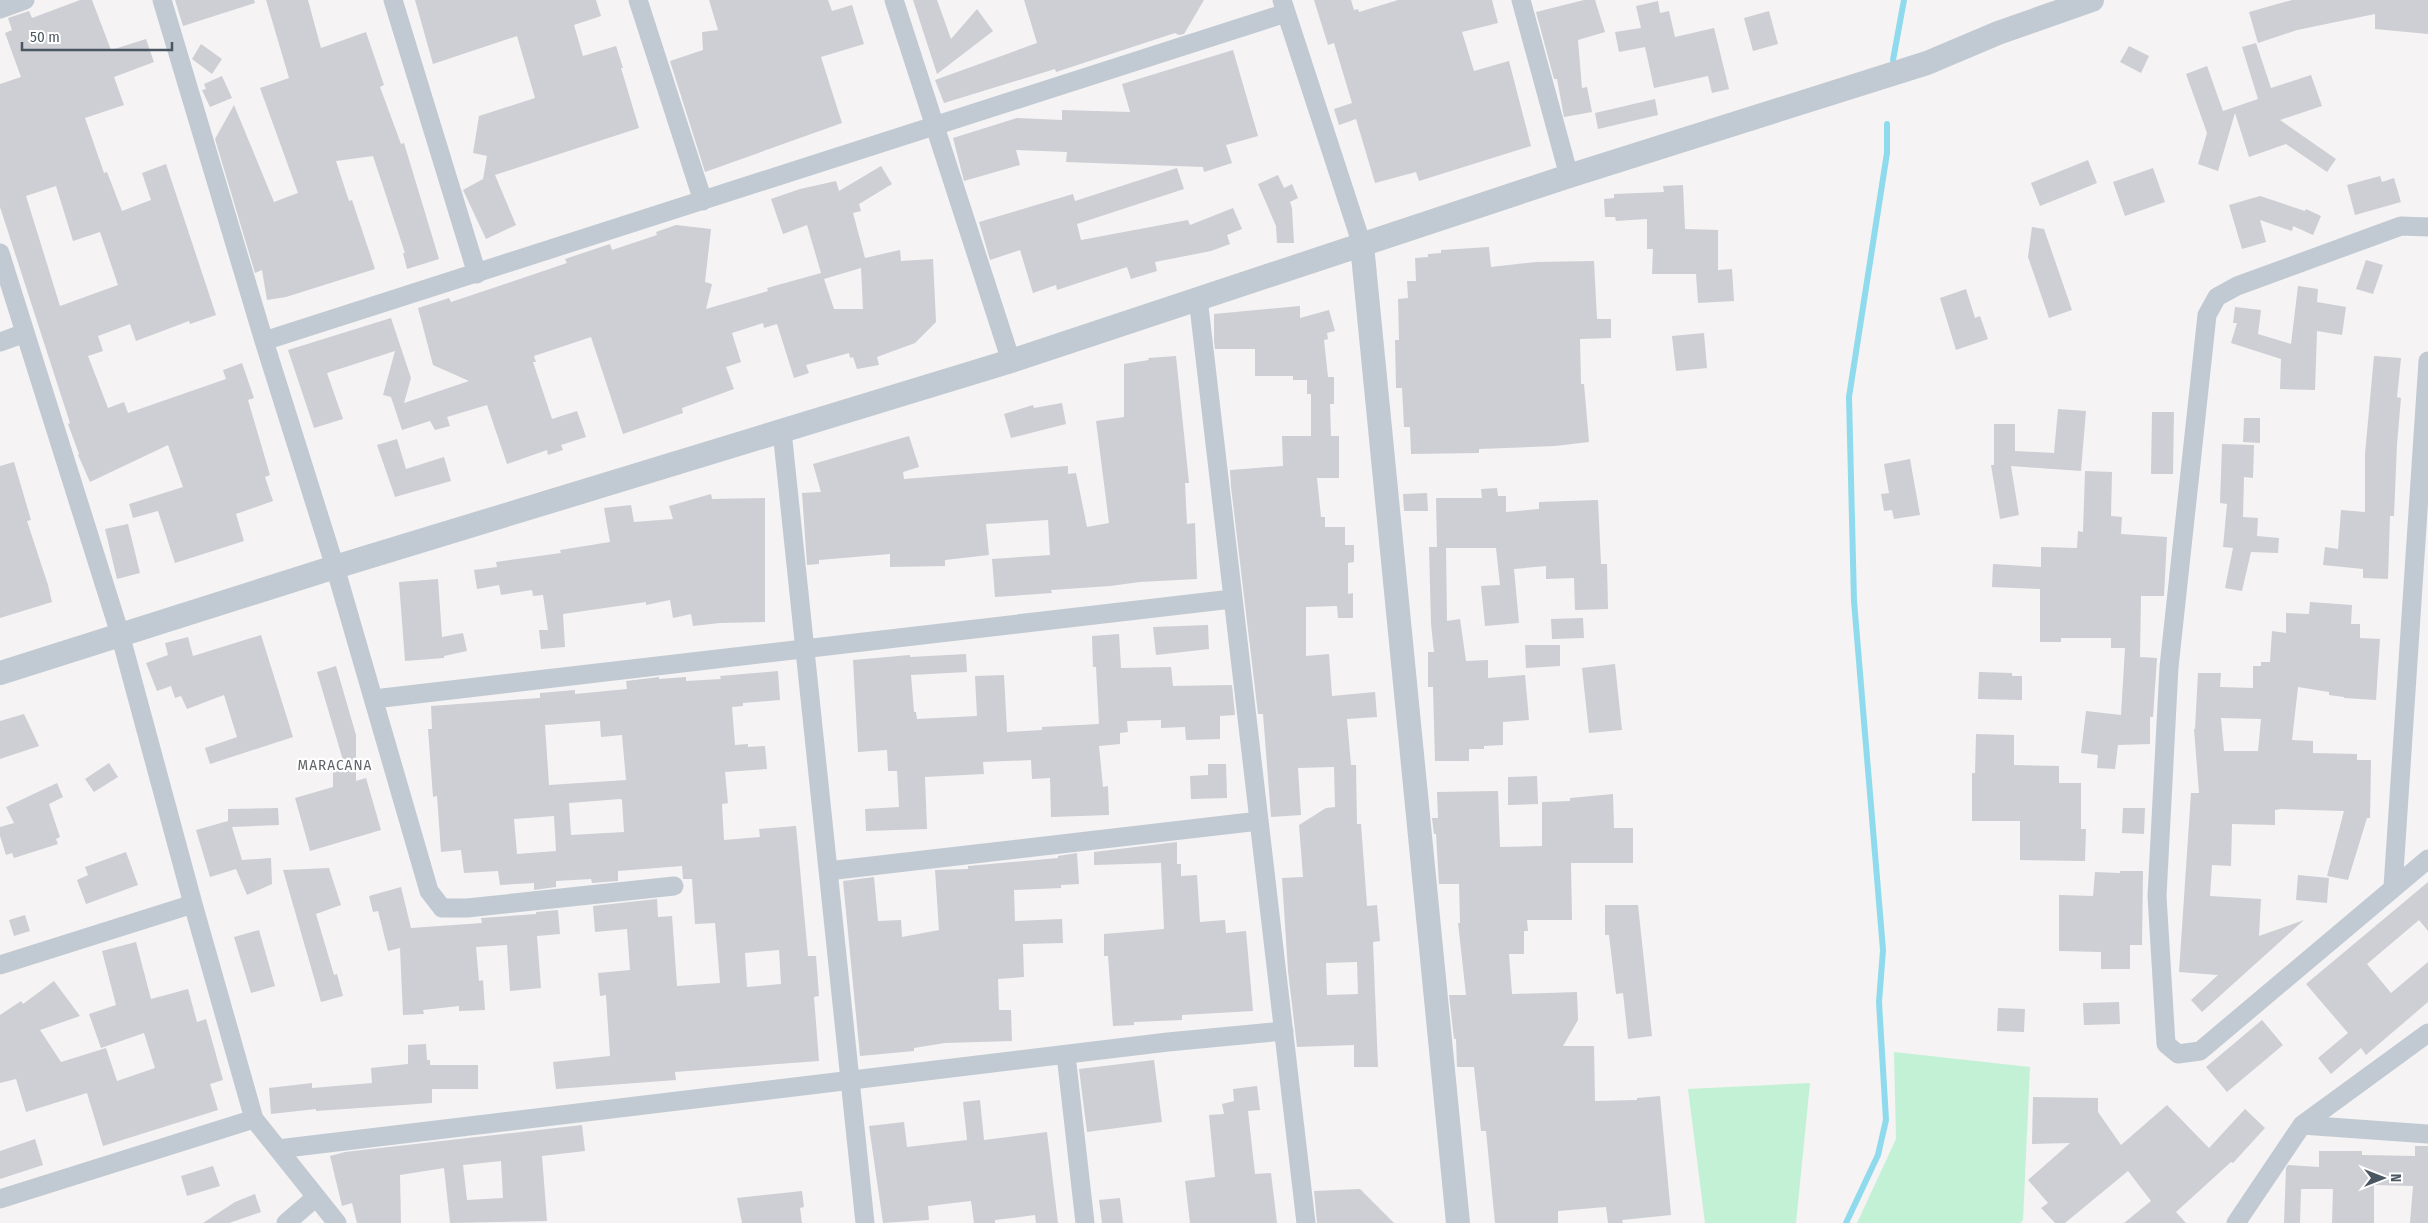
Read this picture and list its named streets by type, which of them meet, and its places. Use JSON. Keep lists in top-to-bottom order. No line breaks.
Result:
{"districts":["MARACANA"],"scale_bar":"50 m","north":"right"}
